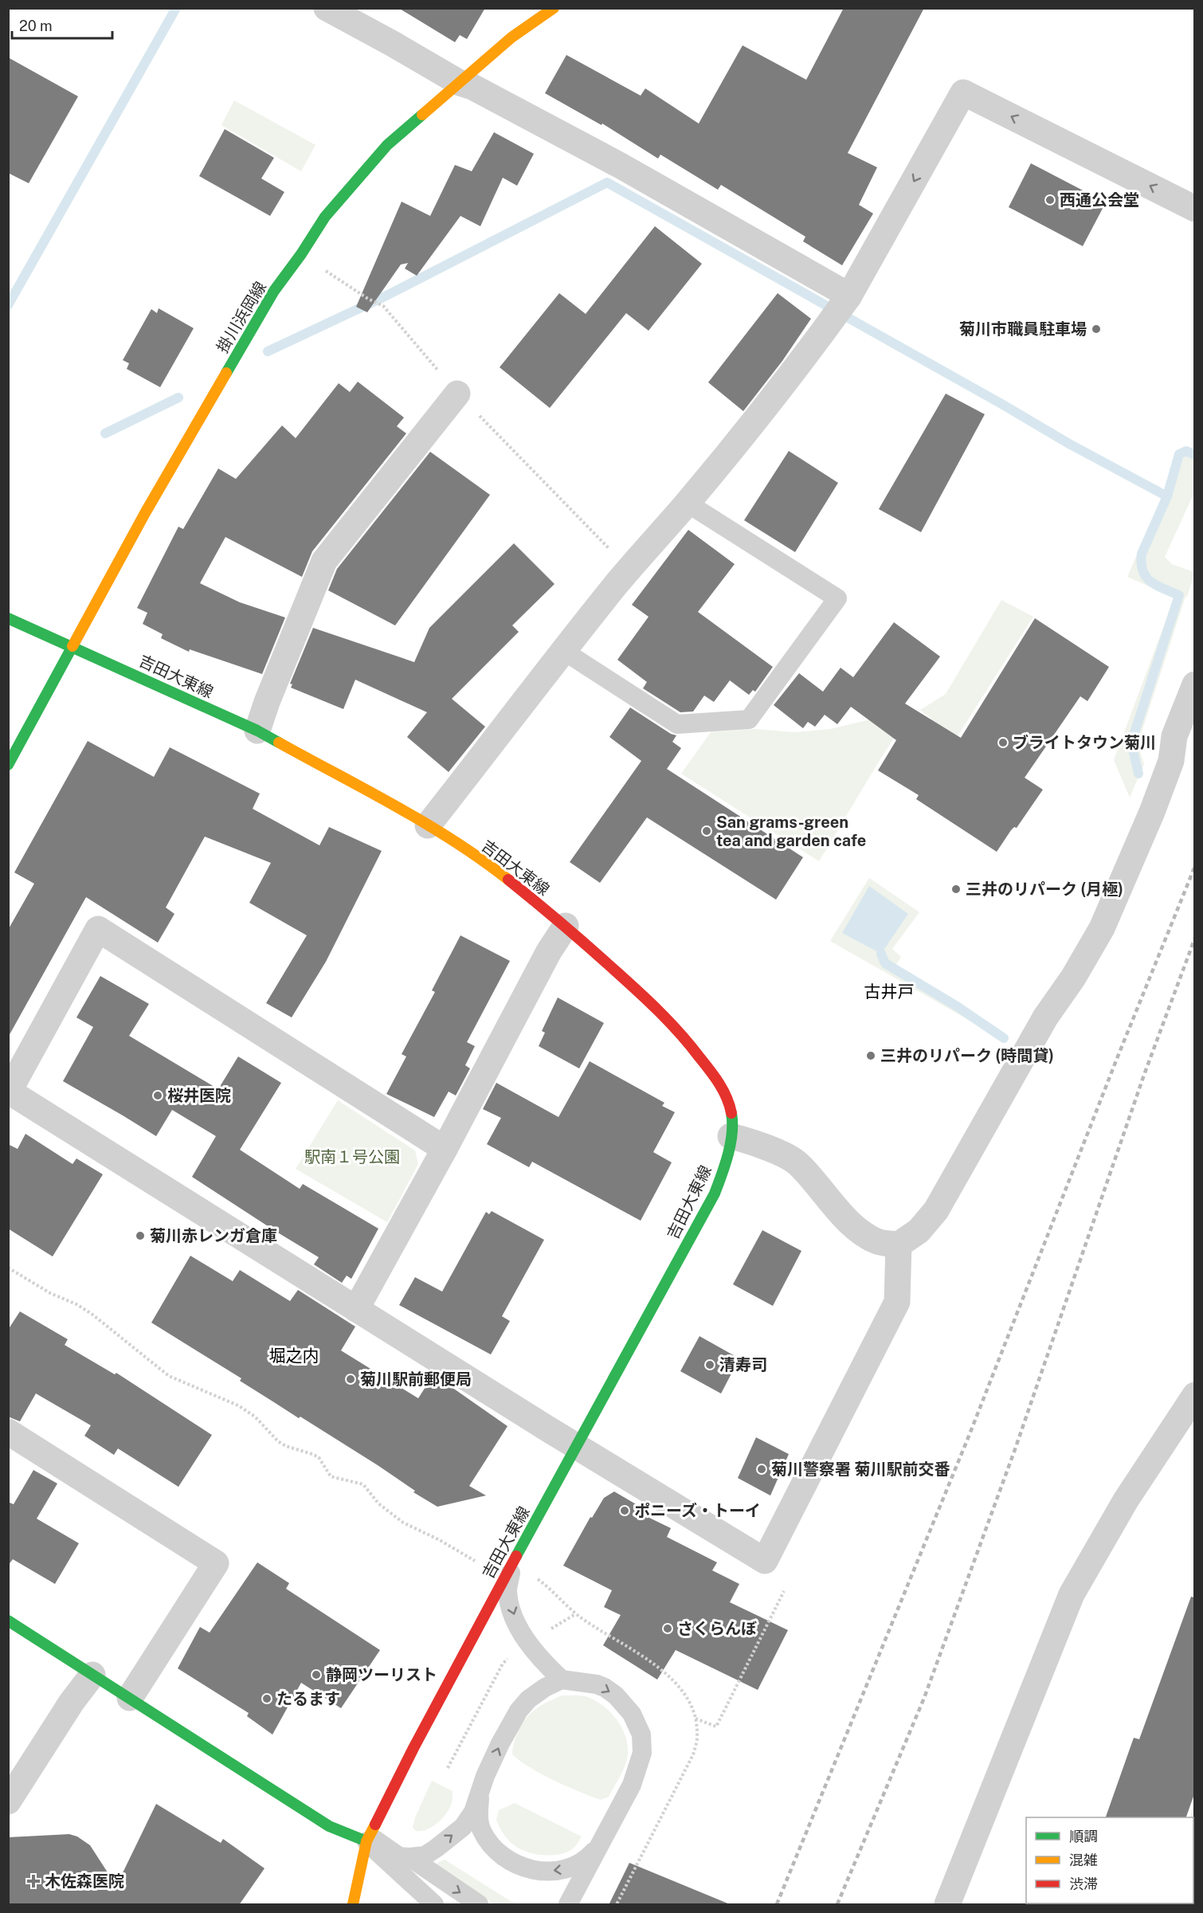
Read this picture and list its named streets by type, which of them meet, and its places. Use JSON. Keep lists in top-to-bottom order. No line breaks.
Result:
{"streets":{"main road":["掛川浜岡線","吉田大東線"]},"crossings":[["掛川浜岡線","吉田大東線"]],"districts":["古井戸","堀之内"],"parks":["駅南１号公園"],"places":{"other":["西通公会堂","菊川市職員駐車場","ブライトタウン菊川","San grams-green tea and garden cafe","三井のリパーク (月極)","三井のリパーク (時間貸)","桜井医院","菊川赤レンガ倉庫","清寿司","菊川駅前郵便局","菊川警察署 菊川駅前交番","ポニーズ・トーイ","さくらんぼ","静岡ツーリスト","たるます"],"health":["木佐森医院"]},"legend":["順調","混雑","渋滞"],"scale_bar":"20 m"}
